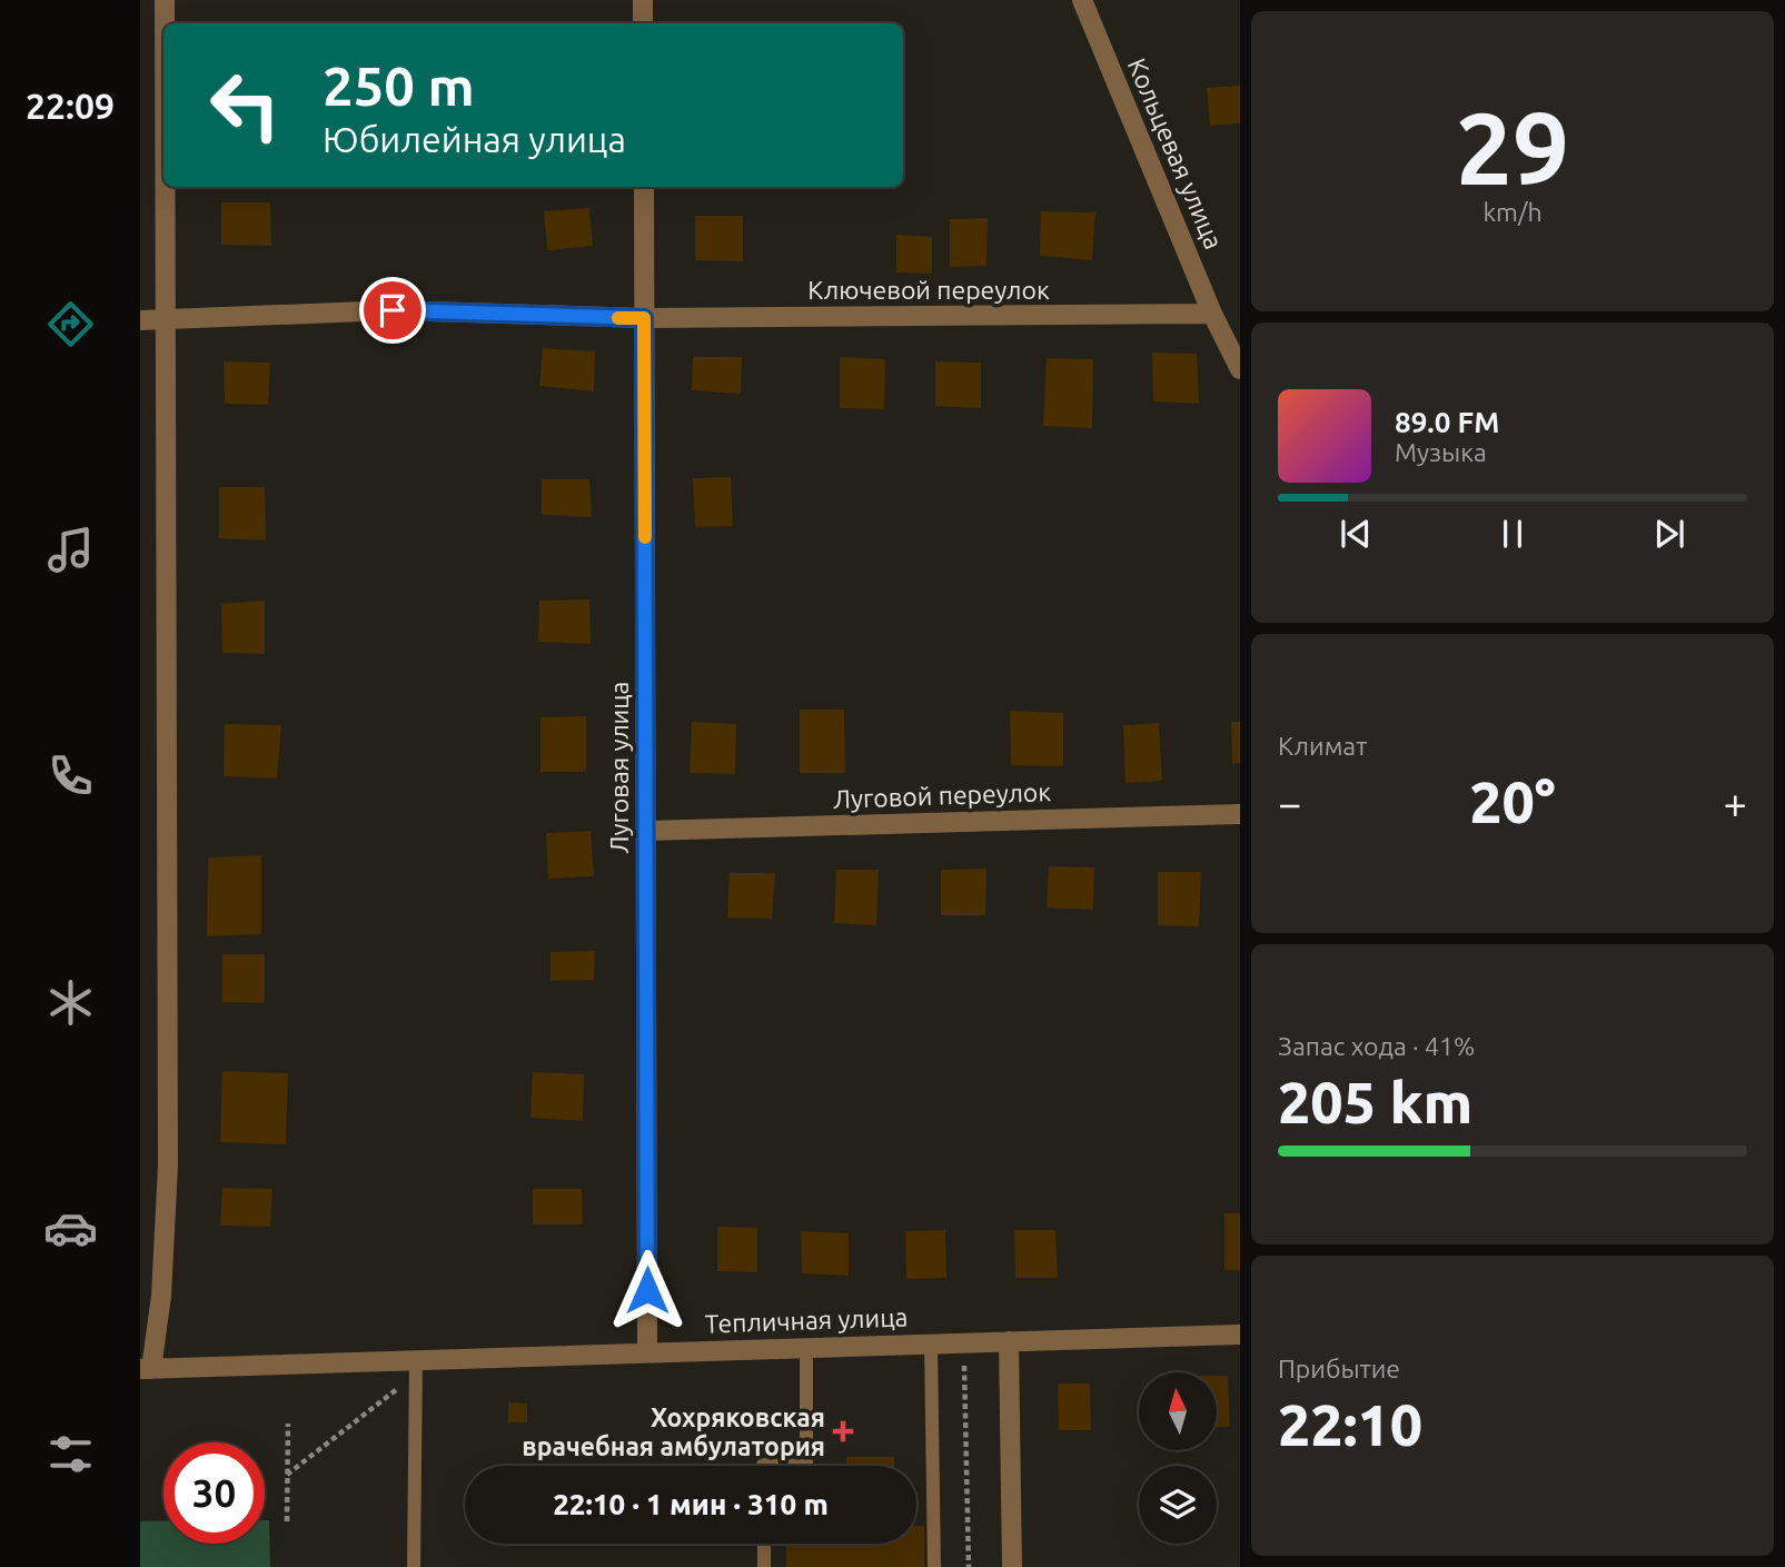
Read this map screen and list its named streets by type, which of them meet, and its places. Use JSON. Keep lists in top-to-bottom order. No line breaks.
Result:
{"streets":{"street":["Кольцевая улица","Ключевой переулок","Луговая улица","Луговой переулок","Тепличная улица"]},"crossings":[["Кольцевая улица","Ключевой переулок"],["Ключевой переулок","Луговая улица"],["Луговая улица","Луговой переулок"],["Луговая улица","Тепличная улица"]],"places":{"health":["Хохряковская врачебная амбулатория"]},"north":"top","page":{"tabs":"22:09","tile":[["29","km/h"],"Климат",["Запас хода · 41%","205 km"],["Прибытие","22:10"]],"turn":["250 m","Юбилейная улица"],"song":["89.0 FM","Музыка"],"heat":["−","20°","+"],"limit":"30","trip":"22:10 · 1 мин · 310 m"}}
